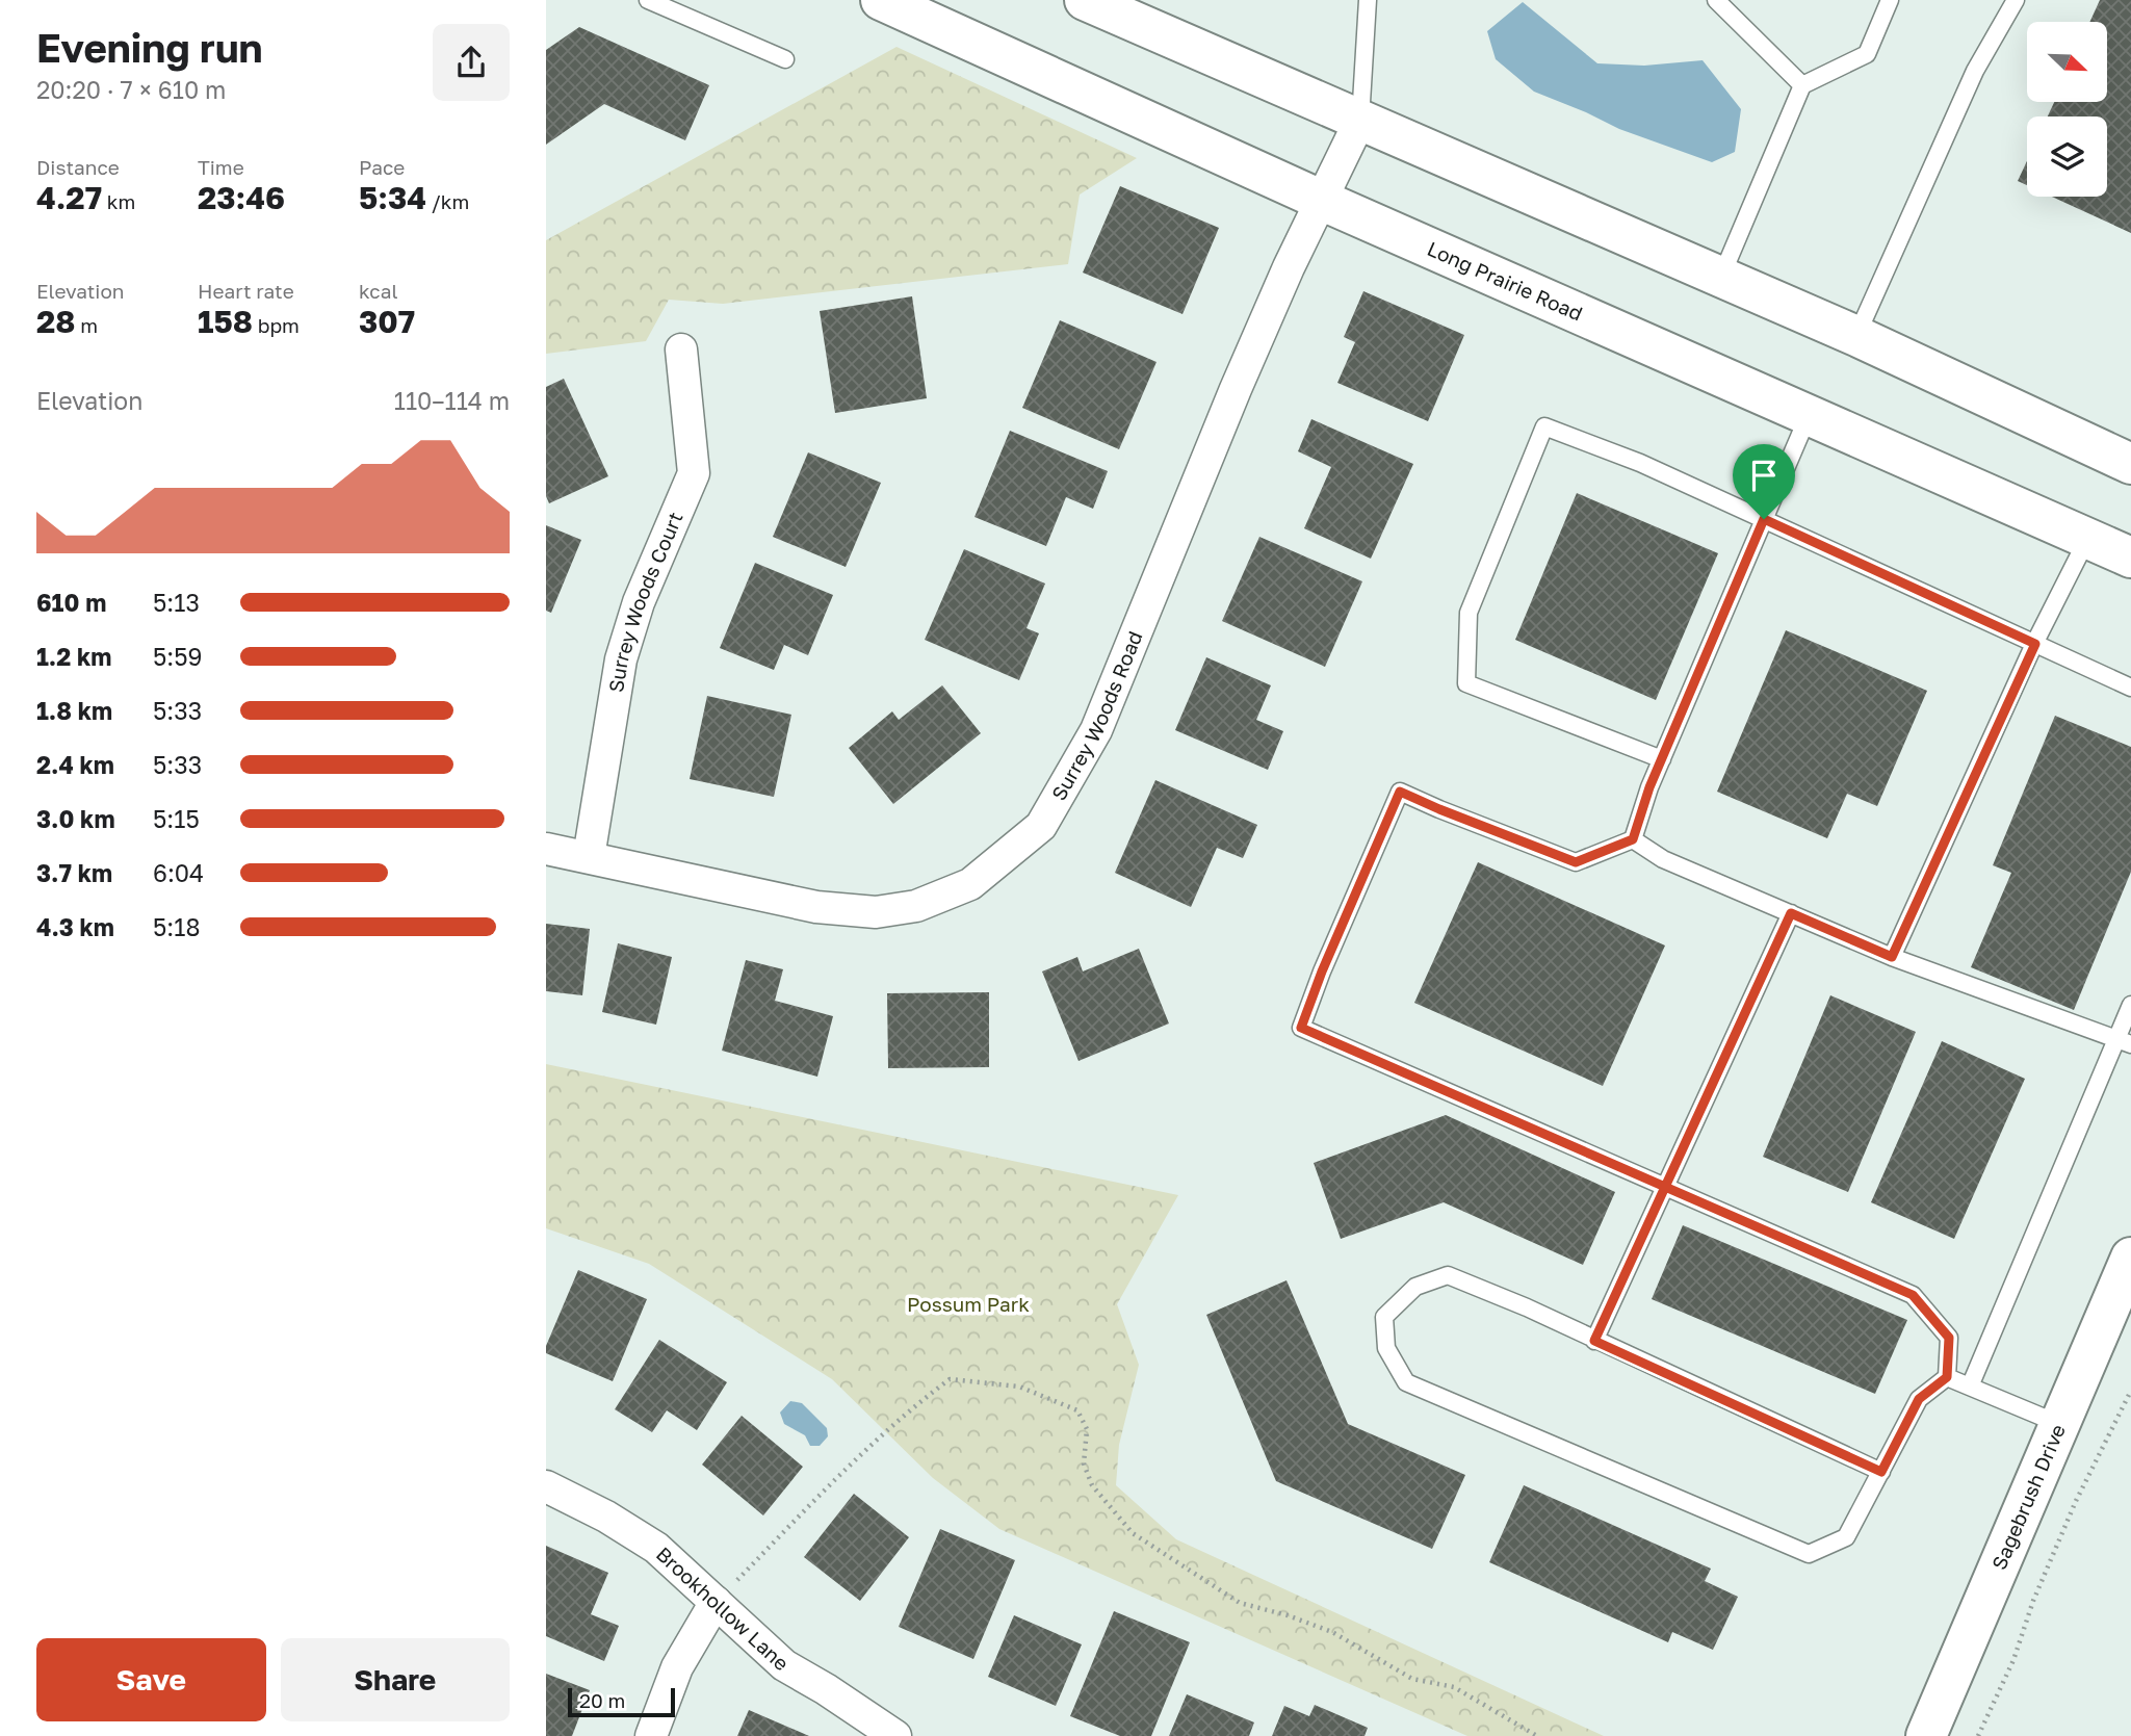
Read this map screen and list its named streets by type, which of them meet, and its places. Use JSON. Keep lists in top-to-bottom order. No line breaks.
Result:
{"streets":{"main road":["Long Prairie Road","Sagebrush Drive"],"street":["Surrey Woods Court","Surrey Woods Road","Brookhollow Lane"]},"crossings":[["Long Prairie Road","Surrey Woods Road"],["Surrey Woods Court","Surrey Woods Road"]],"parks":["Possum Park"],"scale_bar":"20 m","north":"bottom right","page":{"heading":["Evening run","20:20 · 7 × 610 m"],"stats":[["Distance","4.27 km"],["Time","23:46"],["Pace","5:34 /km"],["Elevation","28 m"],["Heart rate","158 bpm"],["kcal","307"]],"chart":["Elevation","110–114 m"],"list":[{"name":"610 m","note":"5:13"},{"name":"1.2 km","note":"5:59"},{"name":"1.8 km","note":"5:33"},{"name":"2.4 km","note":"5:33"},{"name":"3.0 km","note":"5:15"},{"name":"3.7 km","note":"6:04"},{"name":"4.3 km","note":"5:18"}],"buttons":["Save","Share"],"scale":"20 m"}}
